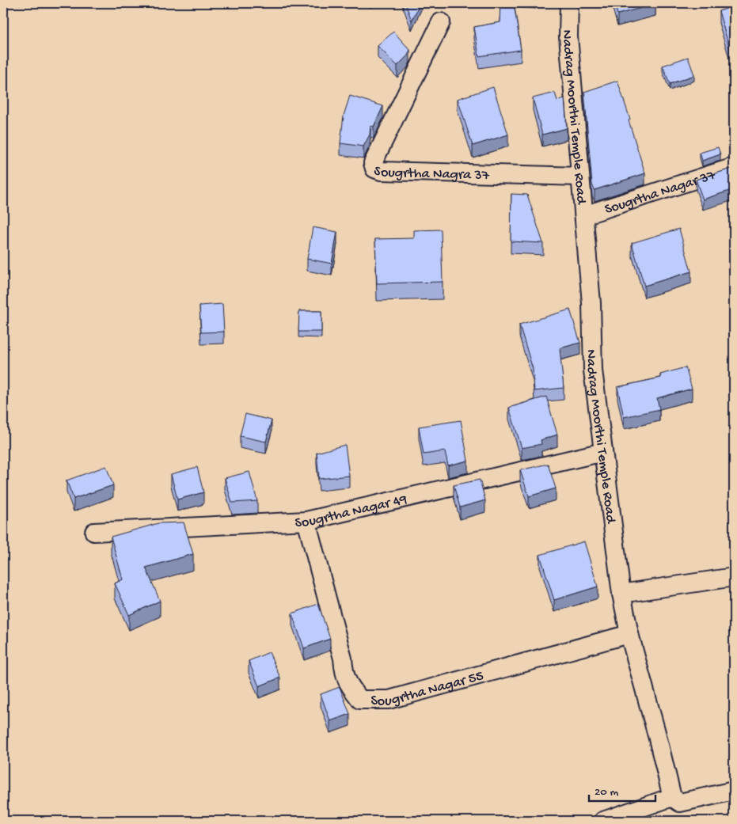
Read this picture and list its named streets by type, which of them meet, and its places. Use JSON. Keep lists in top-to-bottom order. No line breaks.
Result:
{"streets":{"street":["Nadrag Moorthi Temple Road","Sougrtha Nagra 37","Sougrtha Nagar 37","Sougrtha Nagar 49","Sougrtha Nagar 55"]},"crossings":[["Nadrag Moorthi Temple Road","Sougrtha Nagra 37"],["Nadrag Moorthi Temple Road","Sougrtha Nagar 37"],["Nadrag Moorthi Temple Road","Sougrtha Nagar 49"],["Nadrag Moorthi Temple Road","Sougrtha Nagar 55"],["Sougrtha Nagar 49","Sougrtha Nagar 55"]],"scale_bar":"20 m"}
